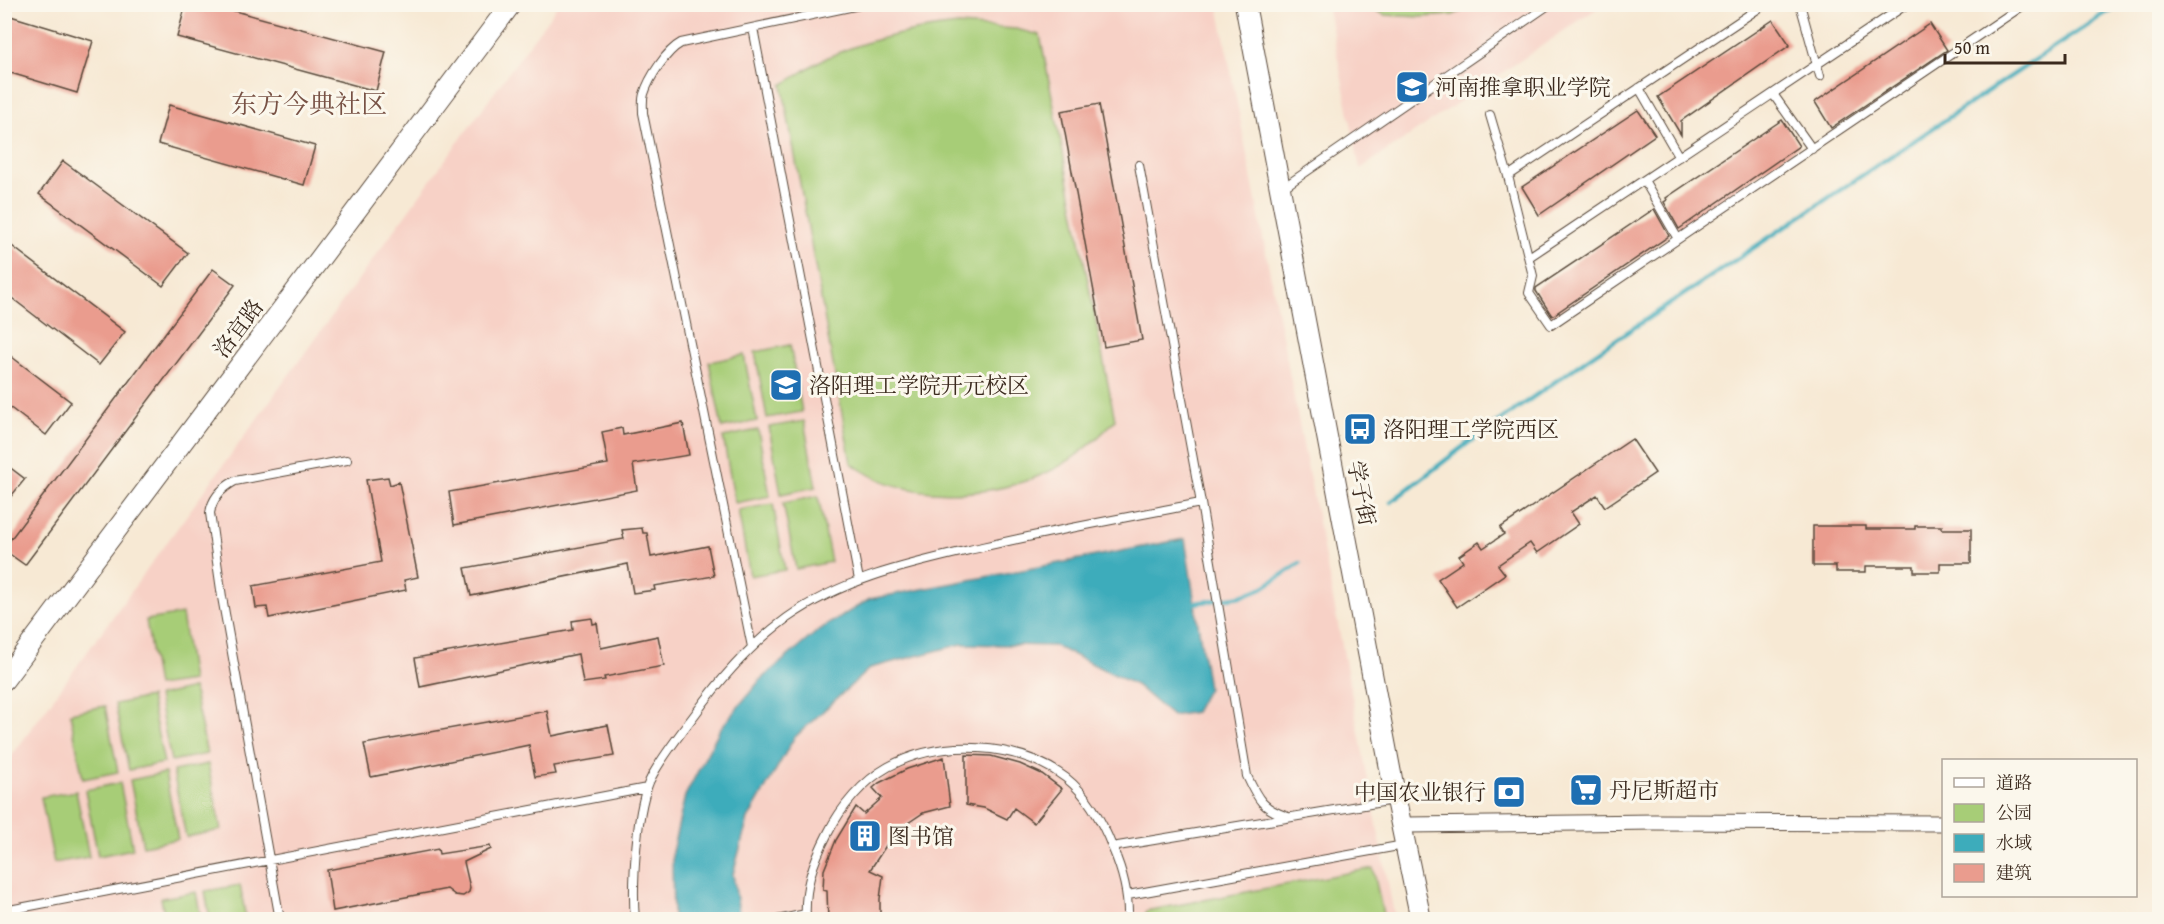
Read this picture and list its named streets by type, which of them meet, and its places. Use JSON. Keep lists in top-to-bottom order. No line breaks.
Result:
{"streets":{"street":["洛宜路","学子街"]},"districts":["东方今典社区"],"places":{"school or university":["河南推拿职业学院","洛阳理工学院开元校区"],"bus stop":["洛阳理工学院西区"],"supermarket":["丹尼斯超市"],"bank":["中国农业银行"],"building":["图书馆"]},"legend":["道路","公园","水域","建筑"],"scale_bar":"50 m"}
